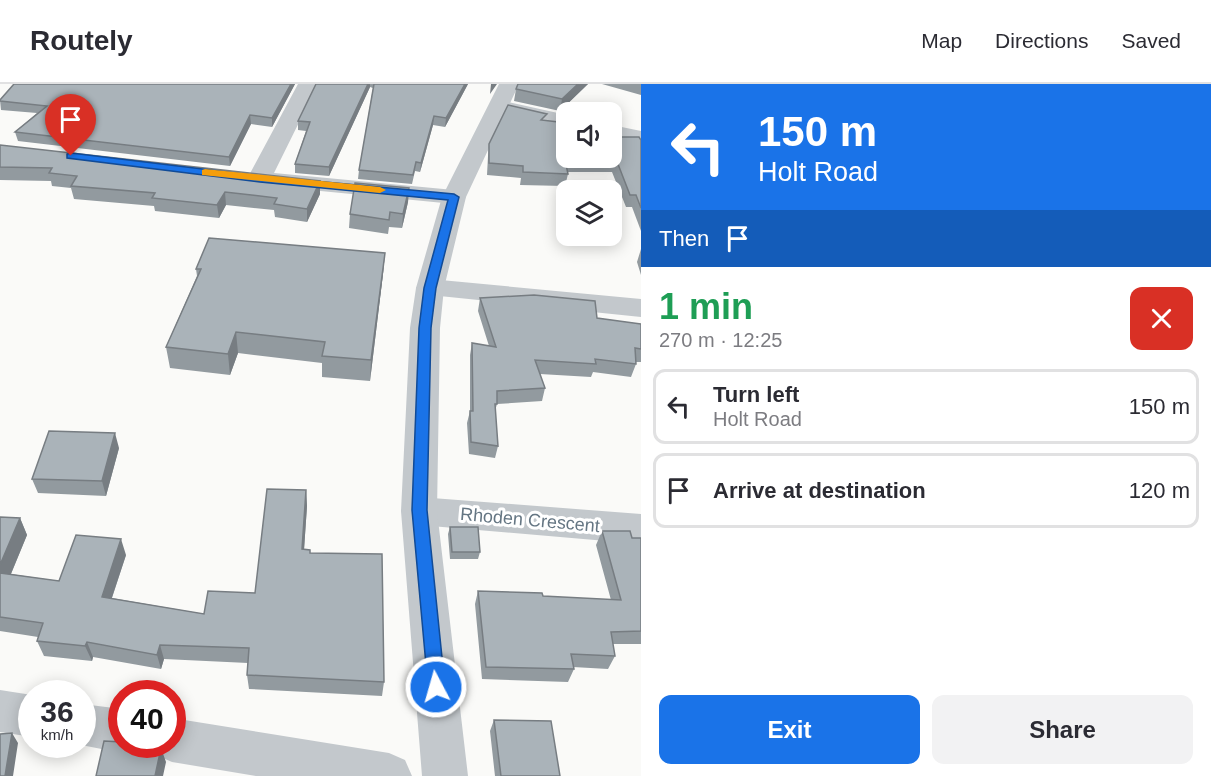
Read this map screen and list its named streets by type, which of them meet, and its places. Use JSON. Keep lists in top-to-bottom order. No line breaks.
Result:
{"streets":{"street":["Rhoden Crescent"]},"page":{"header":"Routely","nav":["Map","Directions","Saved"],"turn":["150 m","Holt Road"],"then":"Then","heading":["1 min","270 m · 12:25"],"list":[{"name":"Turn left","note":"Holt Road","value":"150 m"},{"name":"Arrive at destination","value":"120 m"}],"speed":"36 km/h","limit":"40","buttons":["Exit","Share"]}}
